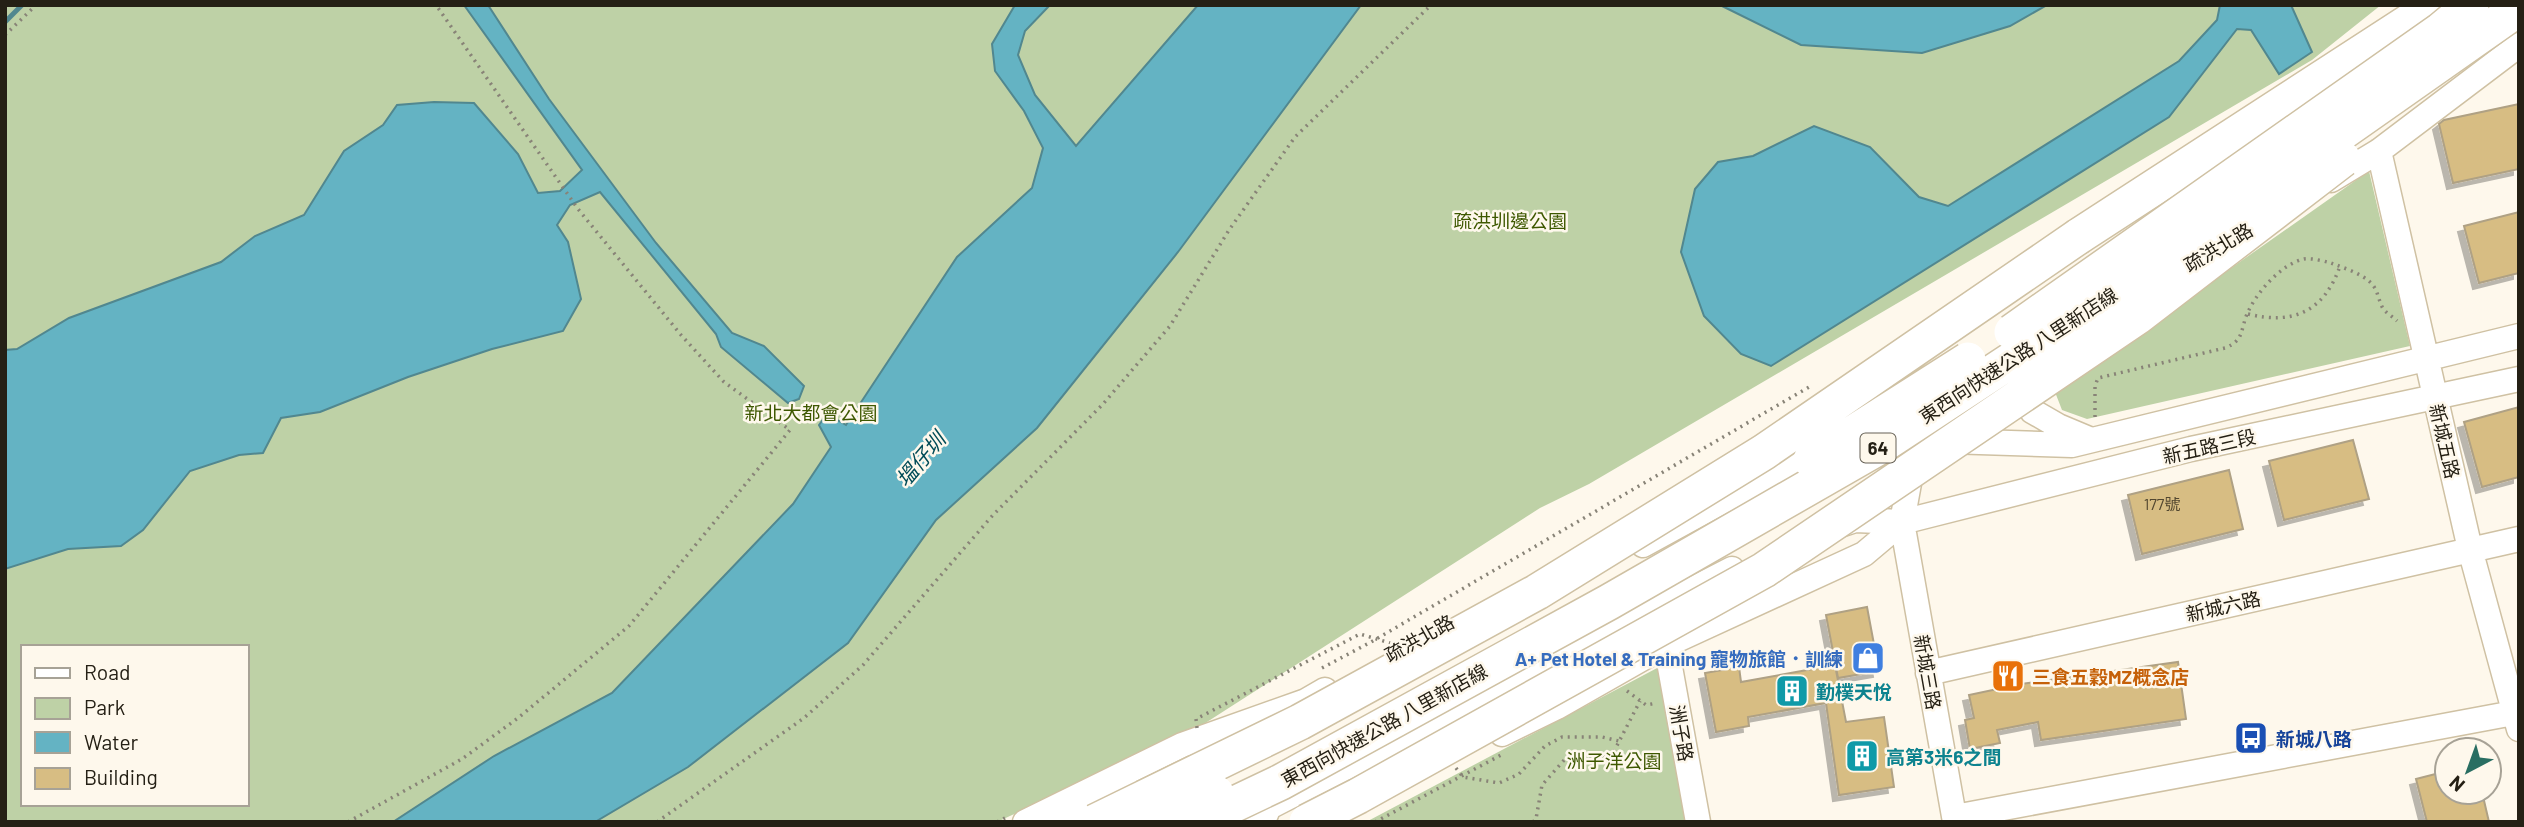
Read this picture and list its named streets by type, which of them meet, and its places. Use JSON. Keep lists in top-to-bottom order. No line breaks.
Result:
{"streets":{"highway":["東西向快速公路 八里新店線","64"],"street":["疏洪北路","新城五路","新五路三段","新城六路","新城三路","洲子路"]},"crossings":[["疏洪北路","新城五路"],["疏洪北路","新五路三段"],["疏洪北路","新城三路"],["新城五路","新五路三段"],["新城五路","新城六路"],["新五路三段","新城三路"],["新城六路","新城三路"]],"water":["塭仔圳"],"parks":["疏洪圳邊公園","新北大都會公園","洲子洋公園"],"places":{"shop":["A+ Pet Hotel & Training 寵物旅館．訓練"],"restaurant":["三食五穀MZ概念店"],"building":["勤樸天悅","高第3米6之間"],"bus stop":["新城八路"]},"house_numbers":["177號"],"legend":["Road","Park","Water","Building"],"north":"bottom left"}
